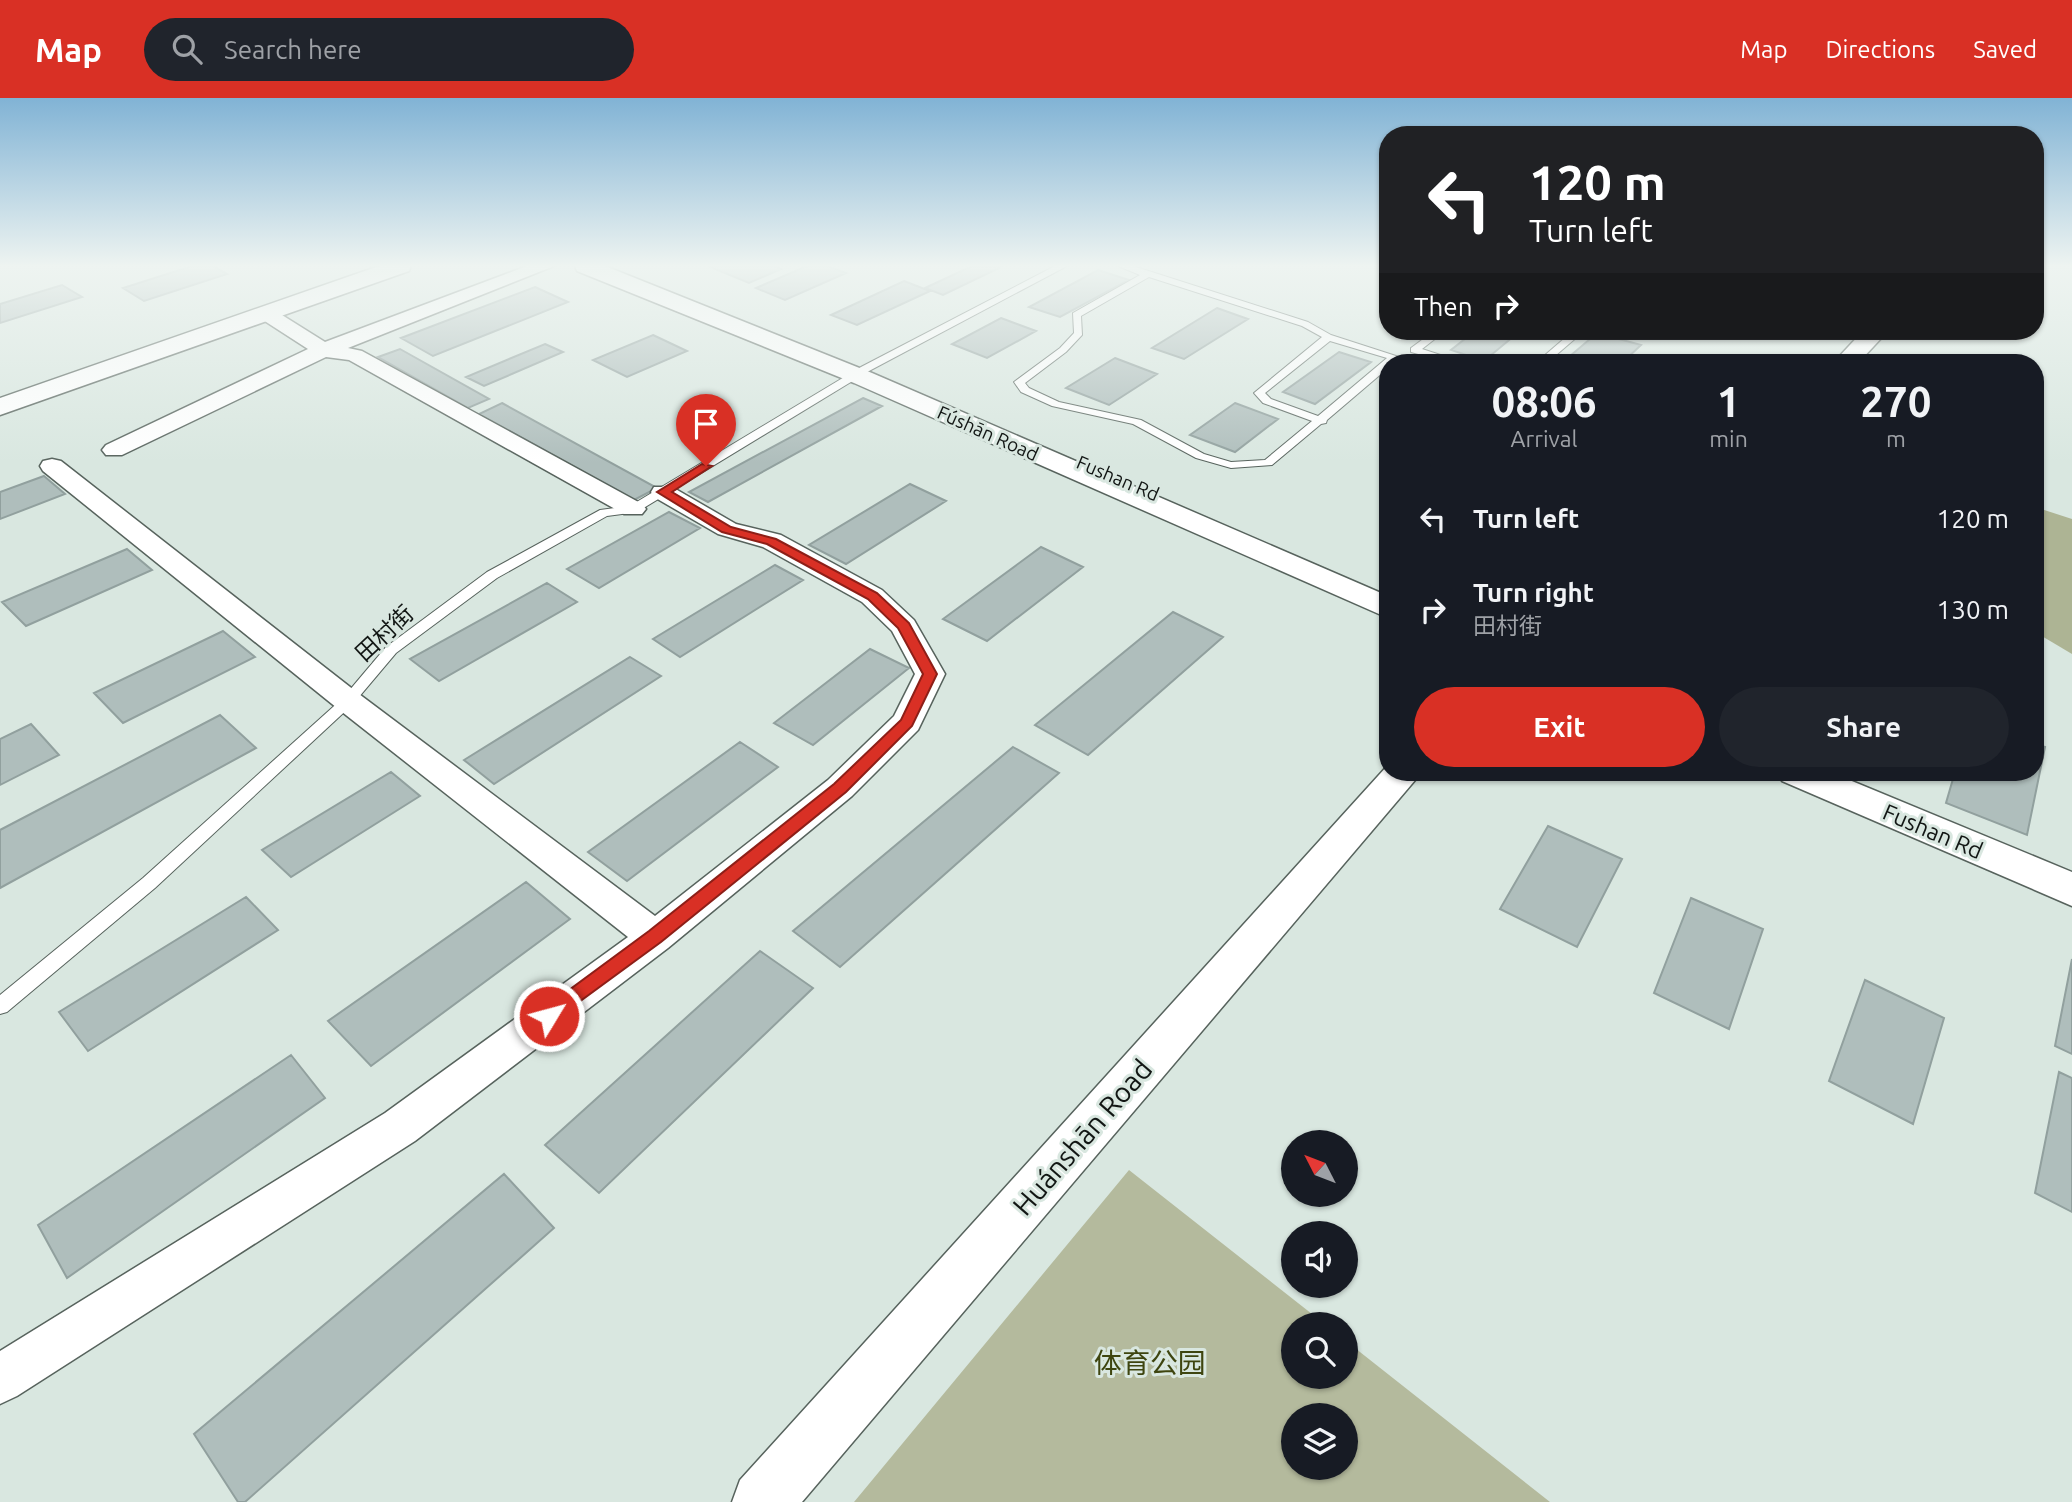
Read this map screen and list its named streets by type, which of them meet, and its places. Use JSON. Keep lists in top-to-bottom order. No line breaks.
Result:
{"streets":{"main road":["Fúshān Road","Fushan Rd","Huánshān Road"],"lane":["田村街"]},"crossings":[["Fúshān Road","Fushan Rd"],["Fúshān Road","田村街"],["Fushan Rd","田村街"]],"parks":["体育公园"],"north":"top left","page":{"header":"Map","search":"Search here","nav":["Map","Directions","Saved"],"turn":["120 m","Turn left"],"then":"Then","eta":["08:06","Arrival","1","min","270","m"],"list":[{"name":"Turn left","value":"120 m"},{"name":"Turn right","note":"田村街","value":"130 m"}],"buttons":["Exit","Share"]}}
